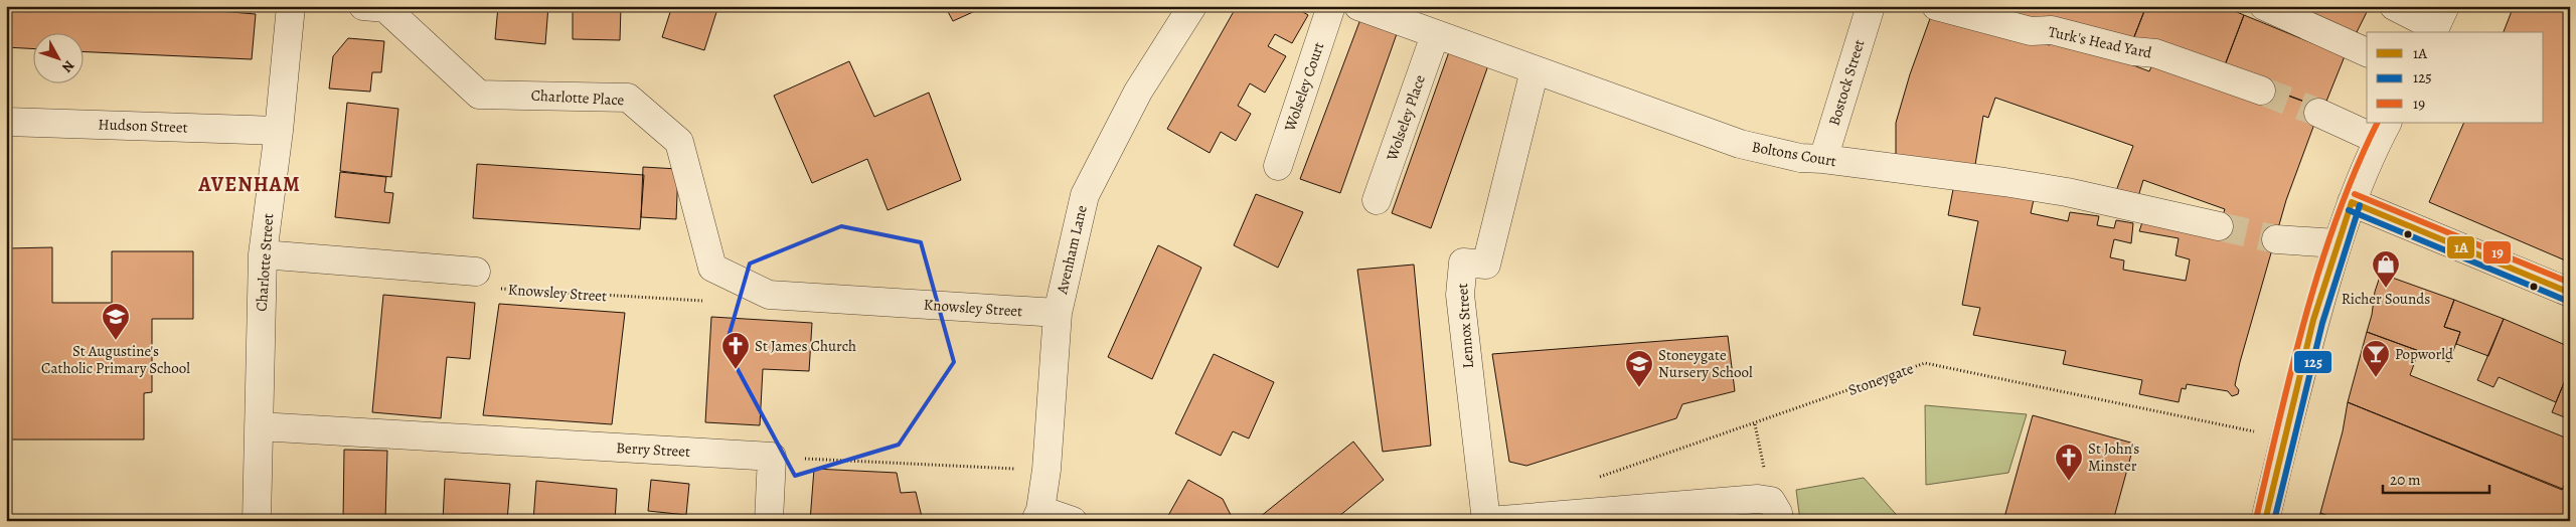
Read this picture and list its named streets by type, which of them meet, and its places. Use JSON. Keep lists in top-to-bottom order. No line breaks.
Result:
{"streets":{"street":["Turk's Head Yard","Bostock Street","Wolseley Court","Charlotte Place","Wolseley Place","Hudson Street","Boltons Court","Avenham Lane","Charlotte Street","Knowsley Street","Lennox Street","Berry Street"],"path":["Stoneygate"]},"crossings":[["Bostock Street","Boltons Court"],["Charlotte Place","Knowsley Street"],["Wolseley Place","Boltons Court"],["Hudson Street","Charlotte Street"],["Boltons Court","Lennox Street"],["Avenham Lane","Knowsley Street"],["Charlotte Street","Berry Street"]],"districts":["AVENHAM"],"places":{"shop":["Richer Sounds"],"school or university":["St Augustine's Catholic Primary School","Stoneygate Nursery School"],"church":["St James Church","St John's Minster"],"bar":["Popworld"]},"lines":["transit line 19","transit line 1A","transit line 125"],"legend":["1A","125","19"],"scale_bar":"20 m","north":"bottom right"}
